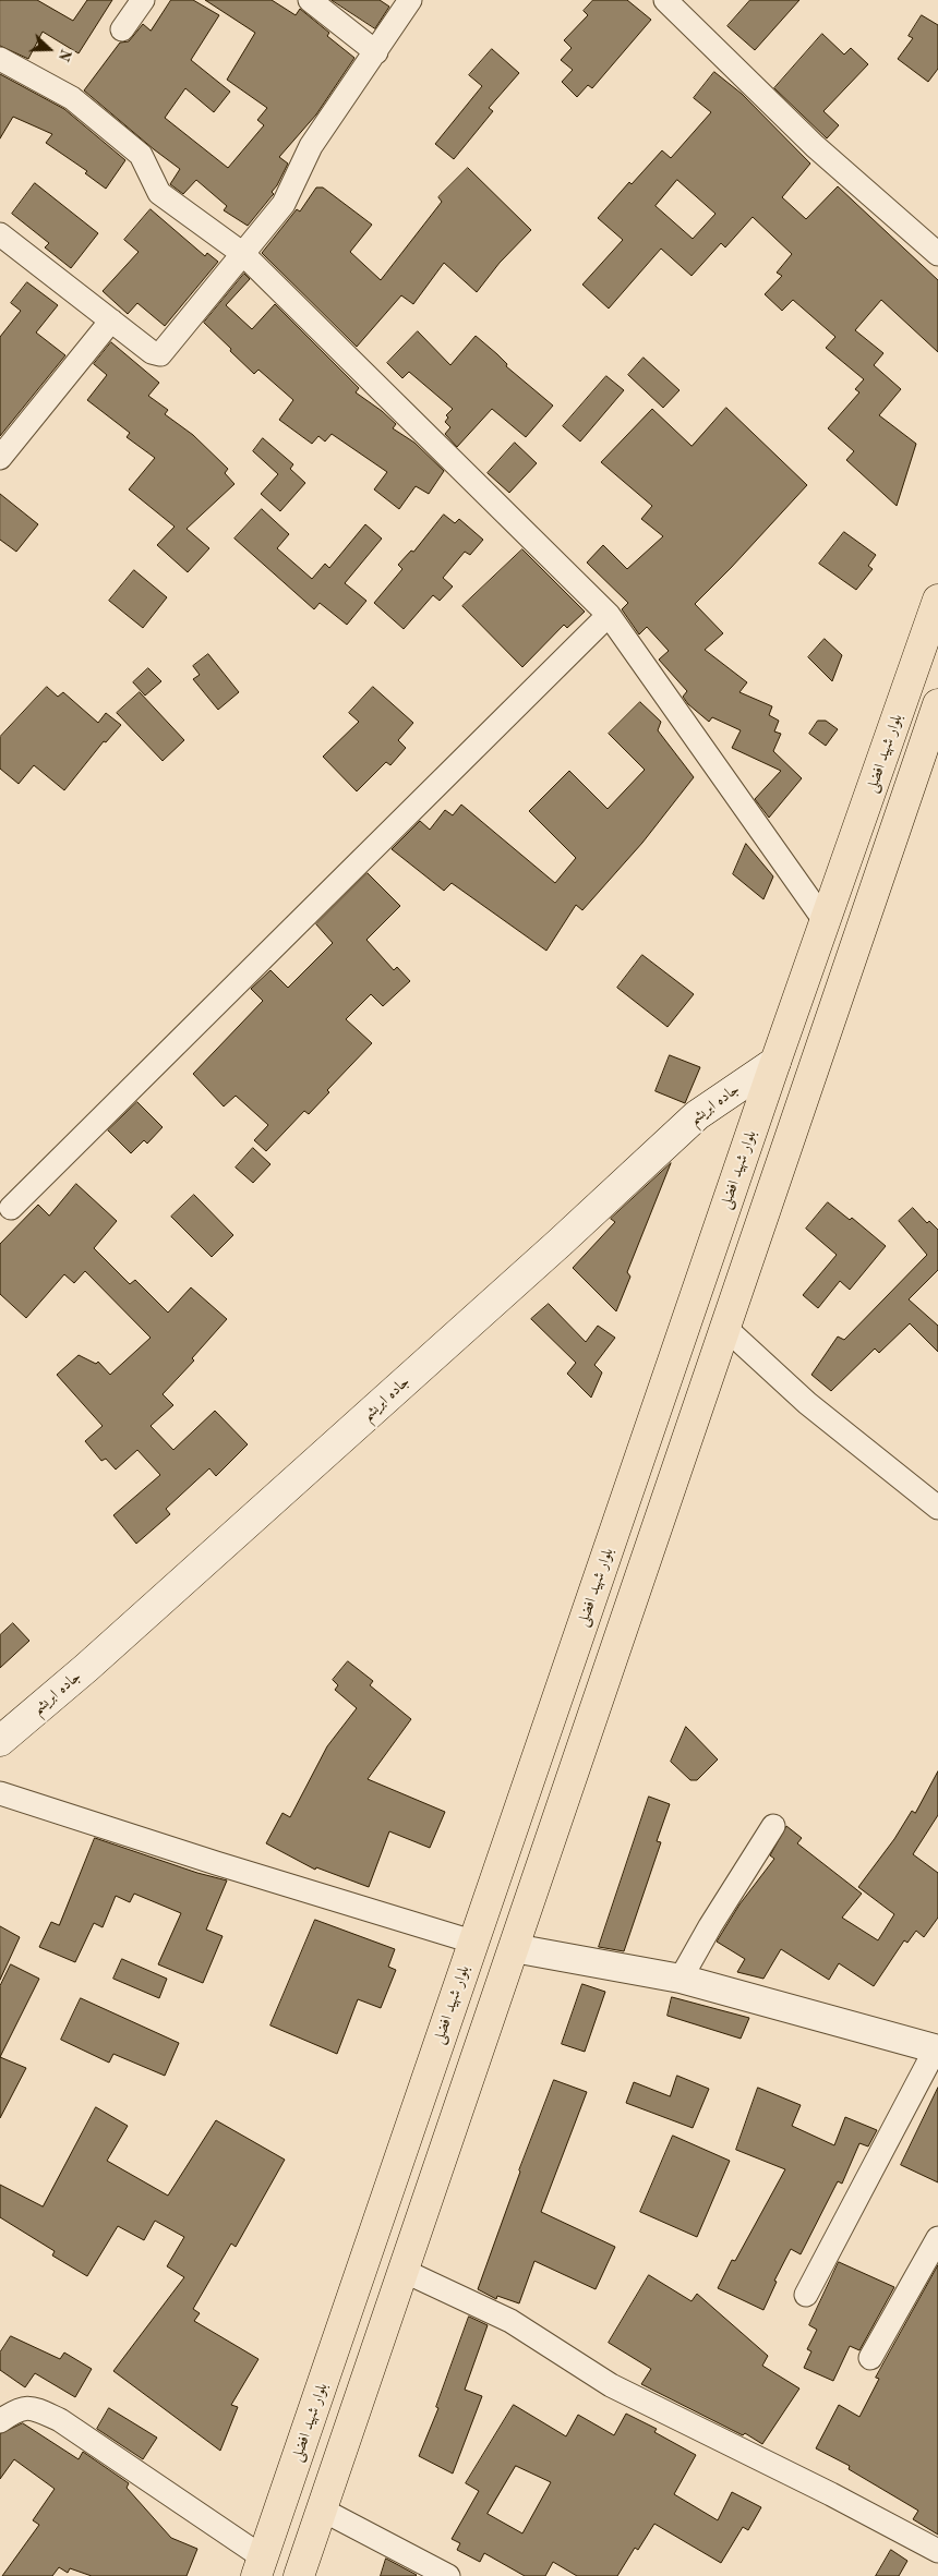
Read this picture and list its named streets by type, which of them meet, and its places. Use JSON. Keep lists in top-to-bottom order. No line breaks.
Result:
{"streets":{"main road":["بلوار شهید افضلی","جاده ابریشم"]},"crossings":[["بلوار شهید افضلی","جاده ابریشم"]],"north":"right"}
